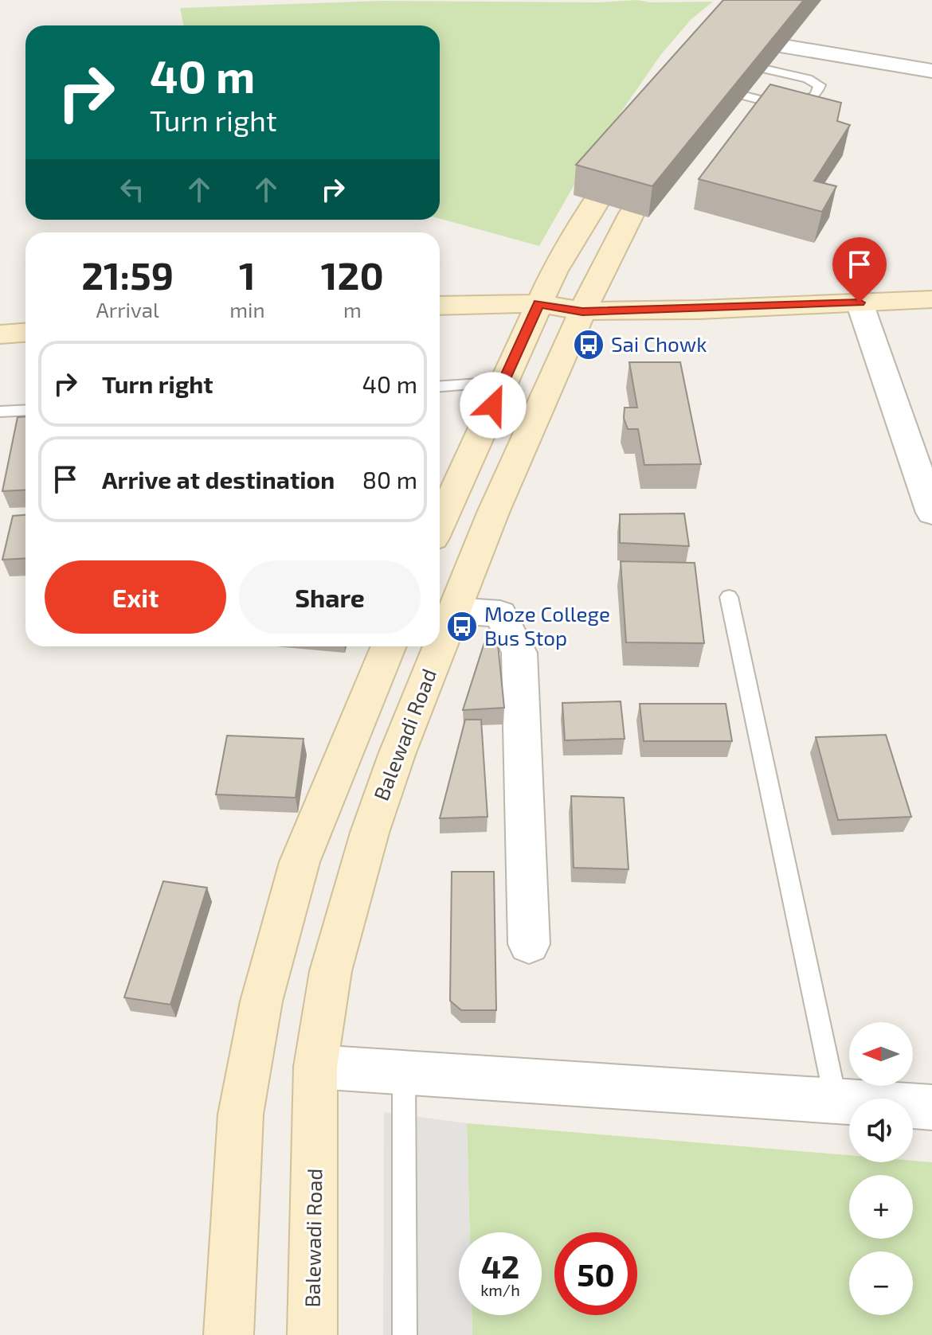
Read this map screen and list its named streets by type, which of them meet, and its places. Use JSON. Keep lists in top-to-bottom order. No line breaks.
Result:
{"streets":{"main road":["Balewadi Road"]},"places":{"bus stop":["Sai Chowk","Moze College Bus Stop"]},"north":"left","page":{"turn":["40 m","Turn right"],"eta":["21:59","Arrival","1","min","120","m"],"list":[{"name":"Turn right","value":"40 m"},{"name":"Arrive at destination","value":"80 m"}],"buttons":["Exit","Share"],"map_buttons":["+","−"],"speed":"42 km/h","limit":"50"}}
